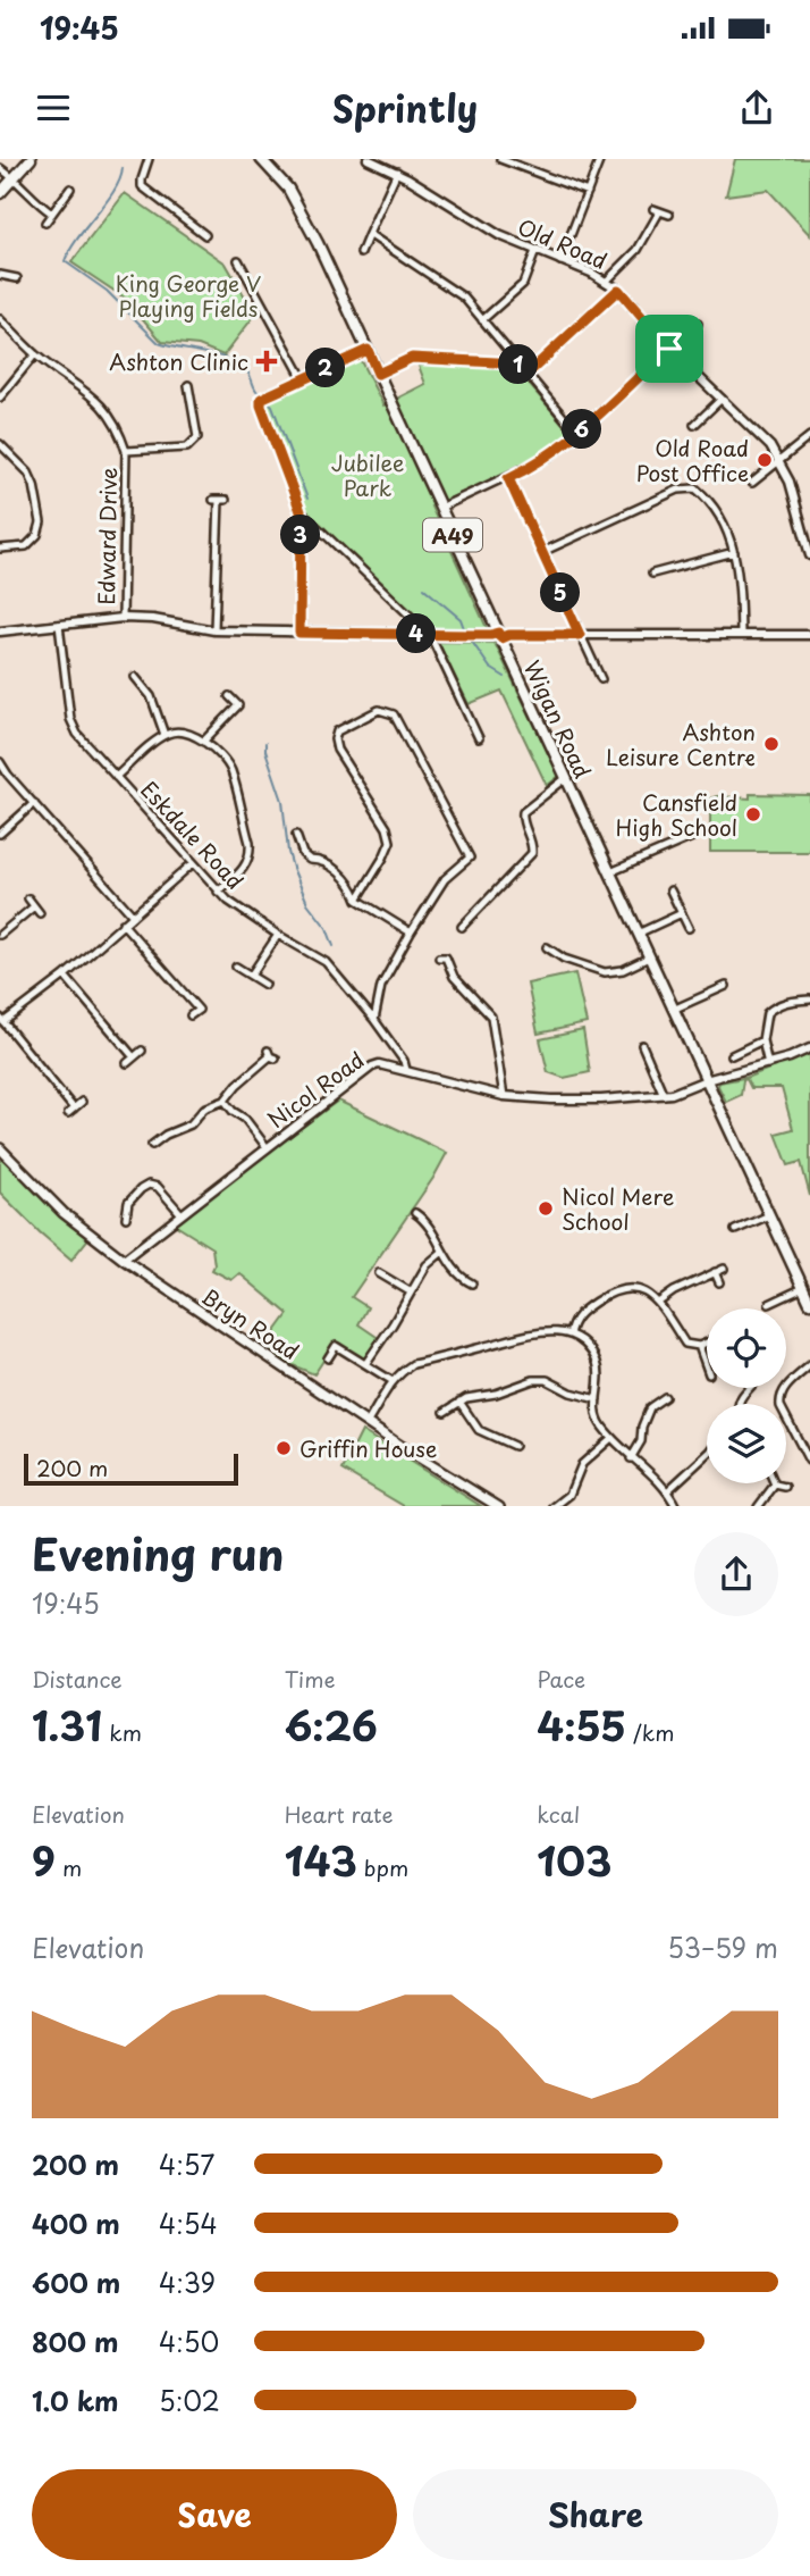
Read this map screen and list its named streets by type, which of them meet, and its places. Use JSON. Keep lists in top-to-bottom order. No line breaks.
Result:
{"streets":{"main road":["A49","Wigan Road","Bryn Road"],"street":["Old Road","Edward Drive","Eskdale Road","Nicol Road"]},"crossings":[["Wigan Road","Nicol Road"],["Eskdale Road","Nicol Road"],["Nicol Road","Bryn Road"]],"parks":["King George V Playing Fields","Jubilee Park"],"places":{"health":["Ashton Clinic"],"other":["Old Road Post Office","Ashton Leisure Centre","Cansfield High School","Nicol Mere School","Griffin House"]},"scale_bar":"200 m","page":{"status":"19:45","header":"Sprintly","pins":["1","2","6","3","5","4"],"scale":"200 m","heading":["Evening run","19:45"],"stats":[["Distance","1.31 km"],["Time","6:26"],["Pace","4:55 /km"],["Elevation","9 m"],["Heart rate","143 bpm"],["kcal","103"]],"chart":["Elevation","53–59 m"],"list":[{"name":"200 m","note":"4:57"},{"name":"400 m","note":"4:54"},{"name":"600 m","note":"4:39"},{"name":"800 m","note":"4:50"},{"name":"1.0 km","note":"5:02"}],"buttons":["Save","Share"]}}
